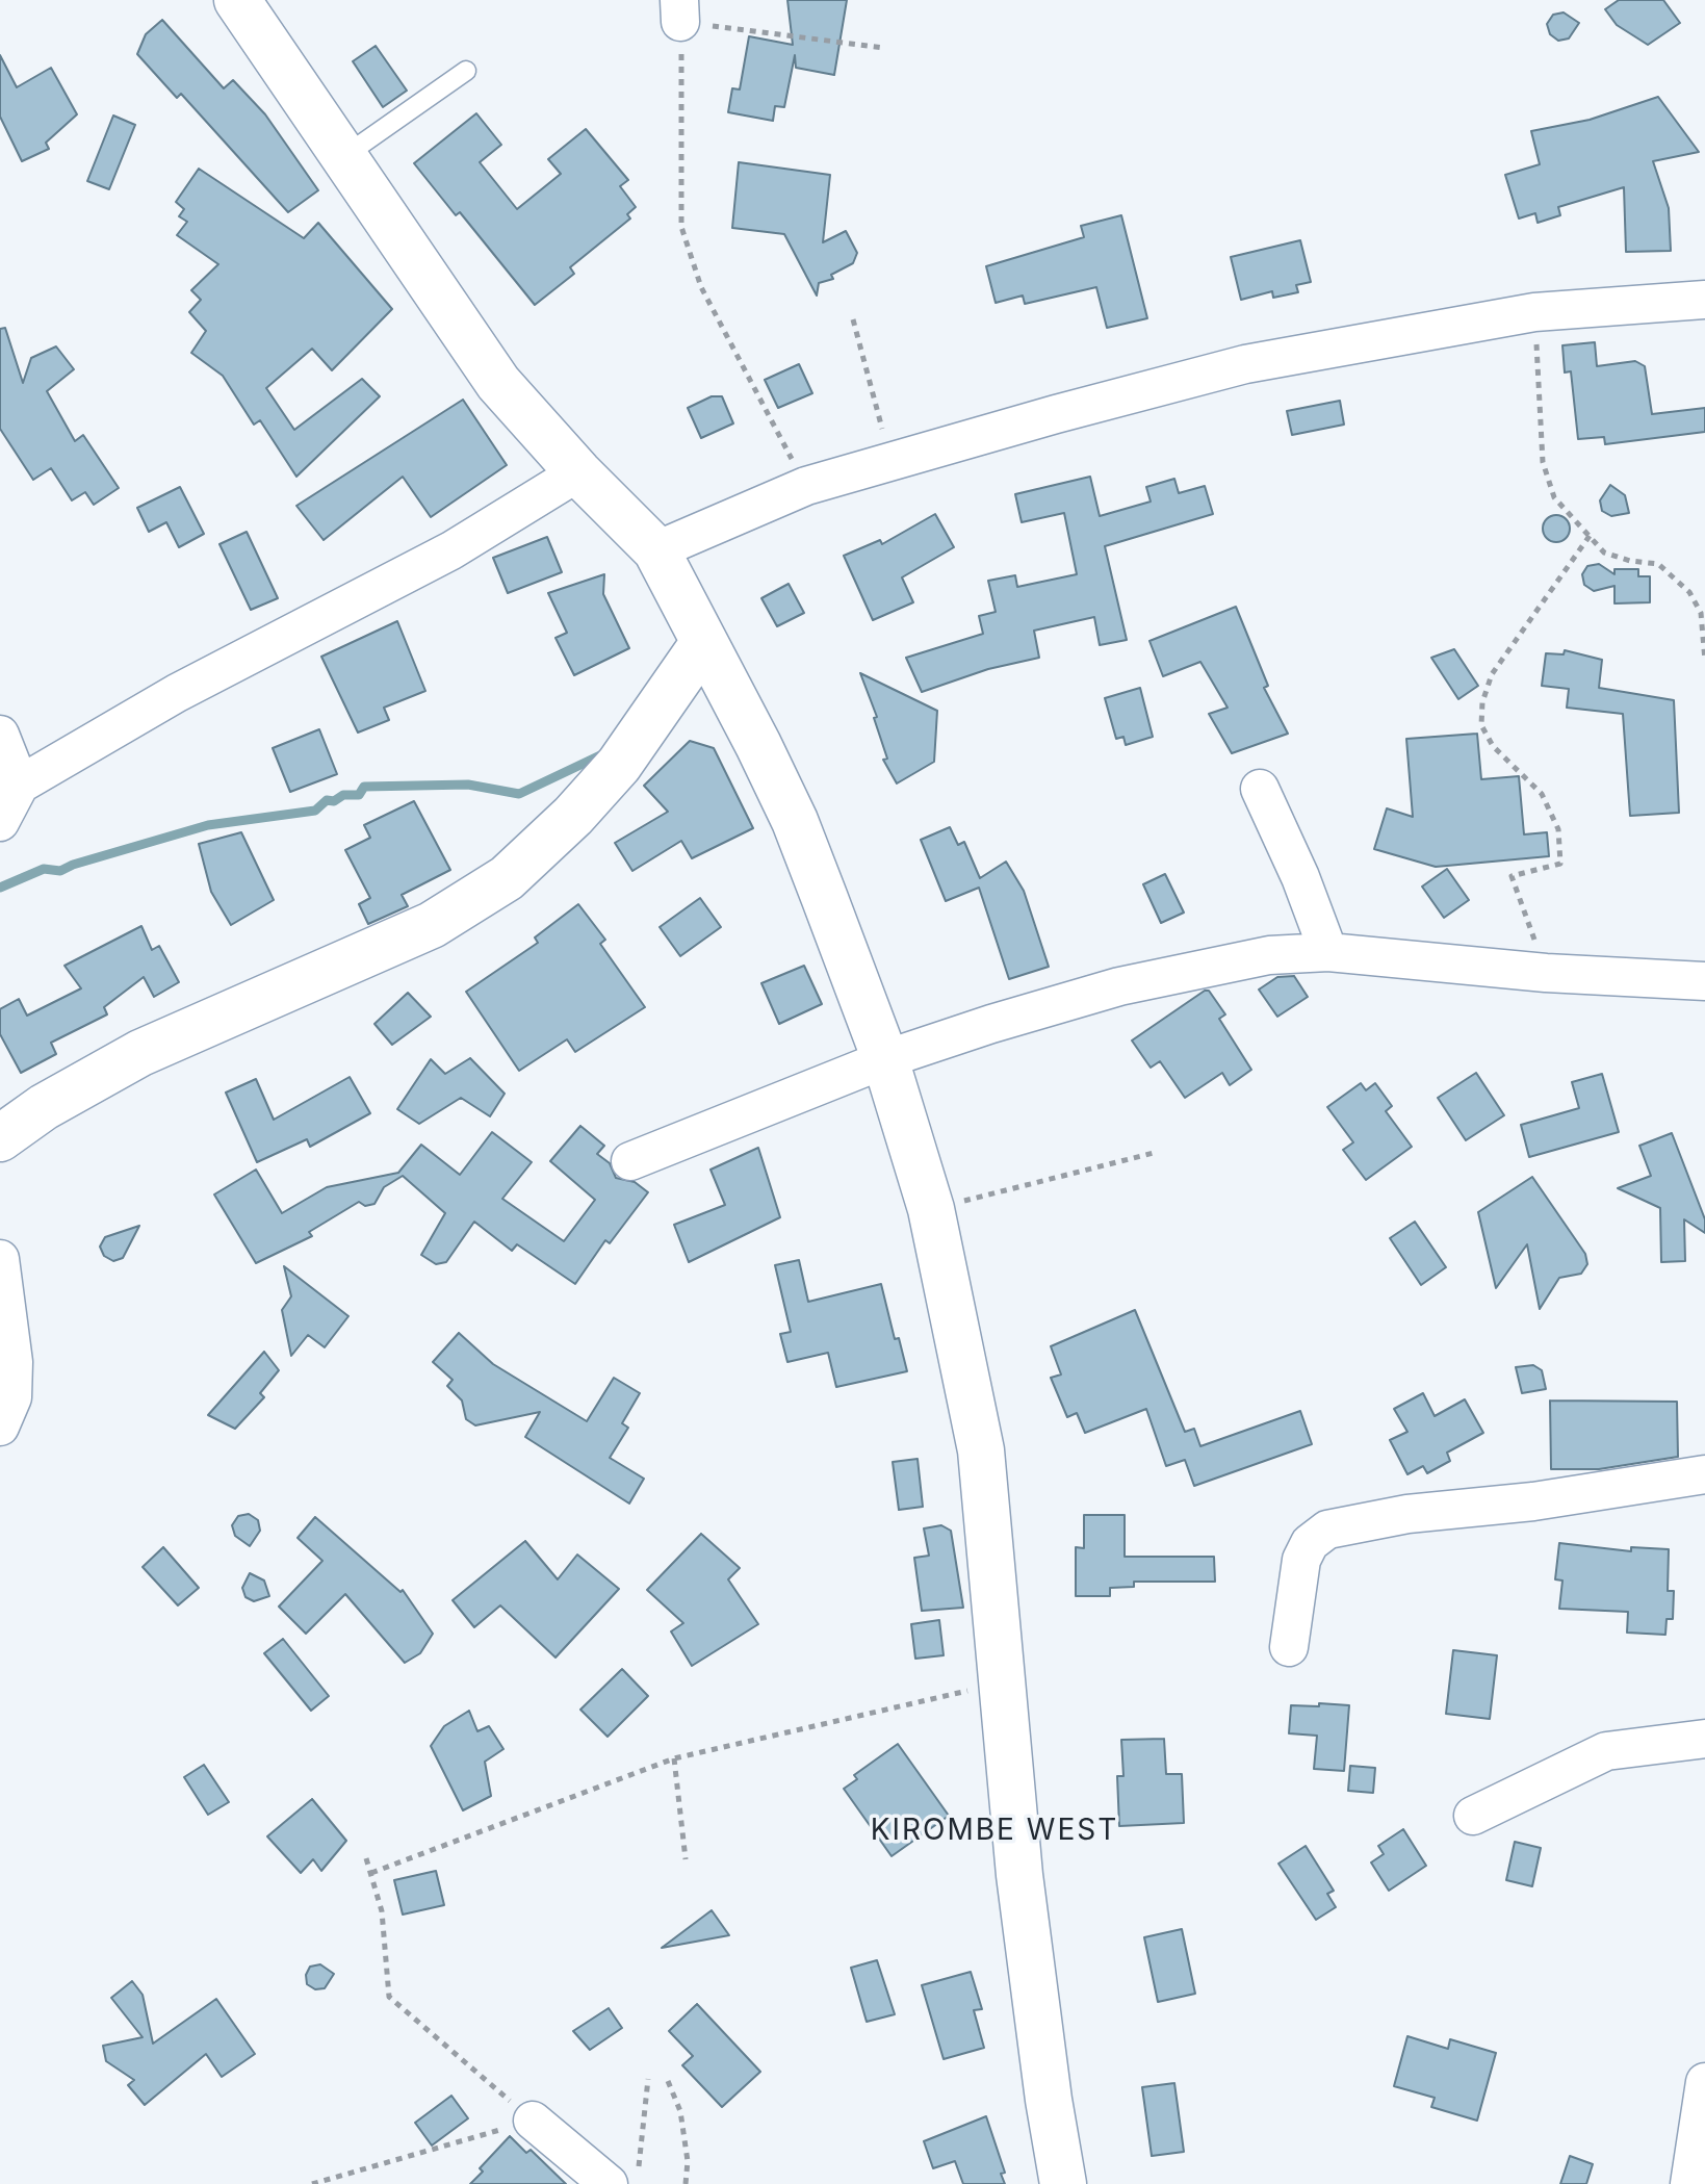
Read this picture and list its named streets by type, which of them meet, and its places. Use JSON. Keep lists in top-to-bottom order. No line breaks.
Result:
{"districts":["KIROMBE WEST"]}
